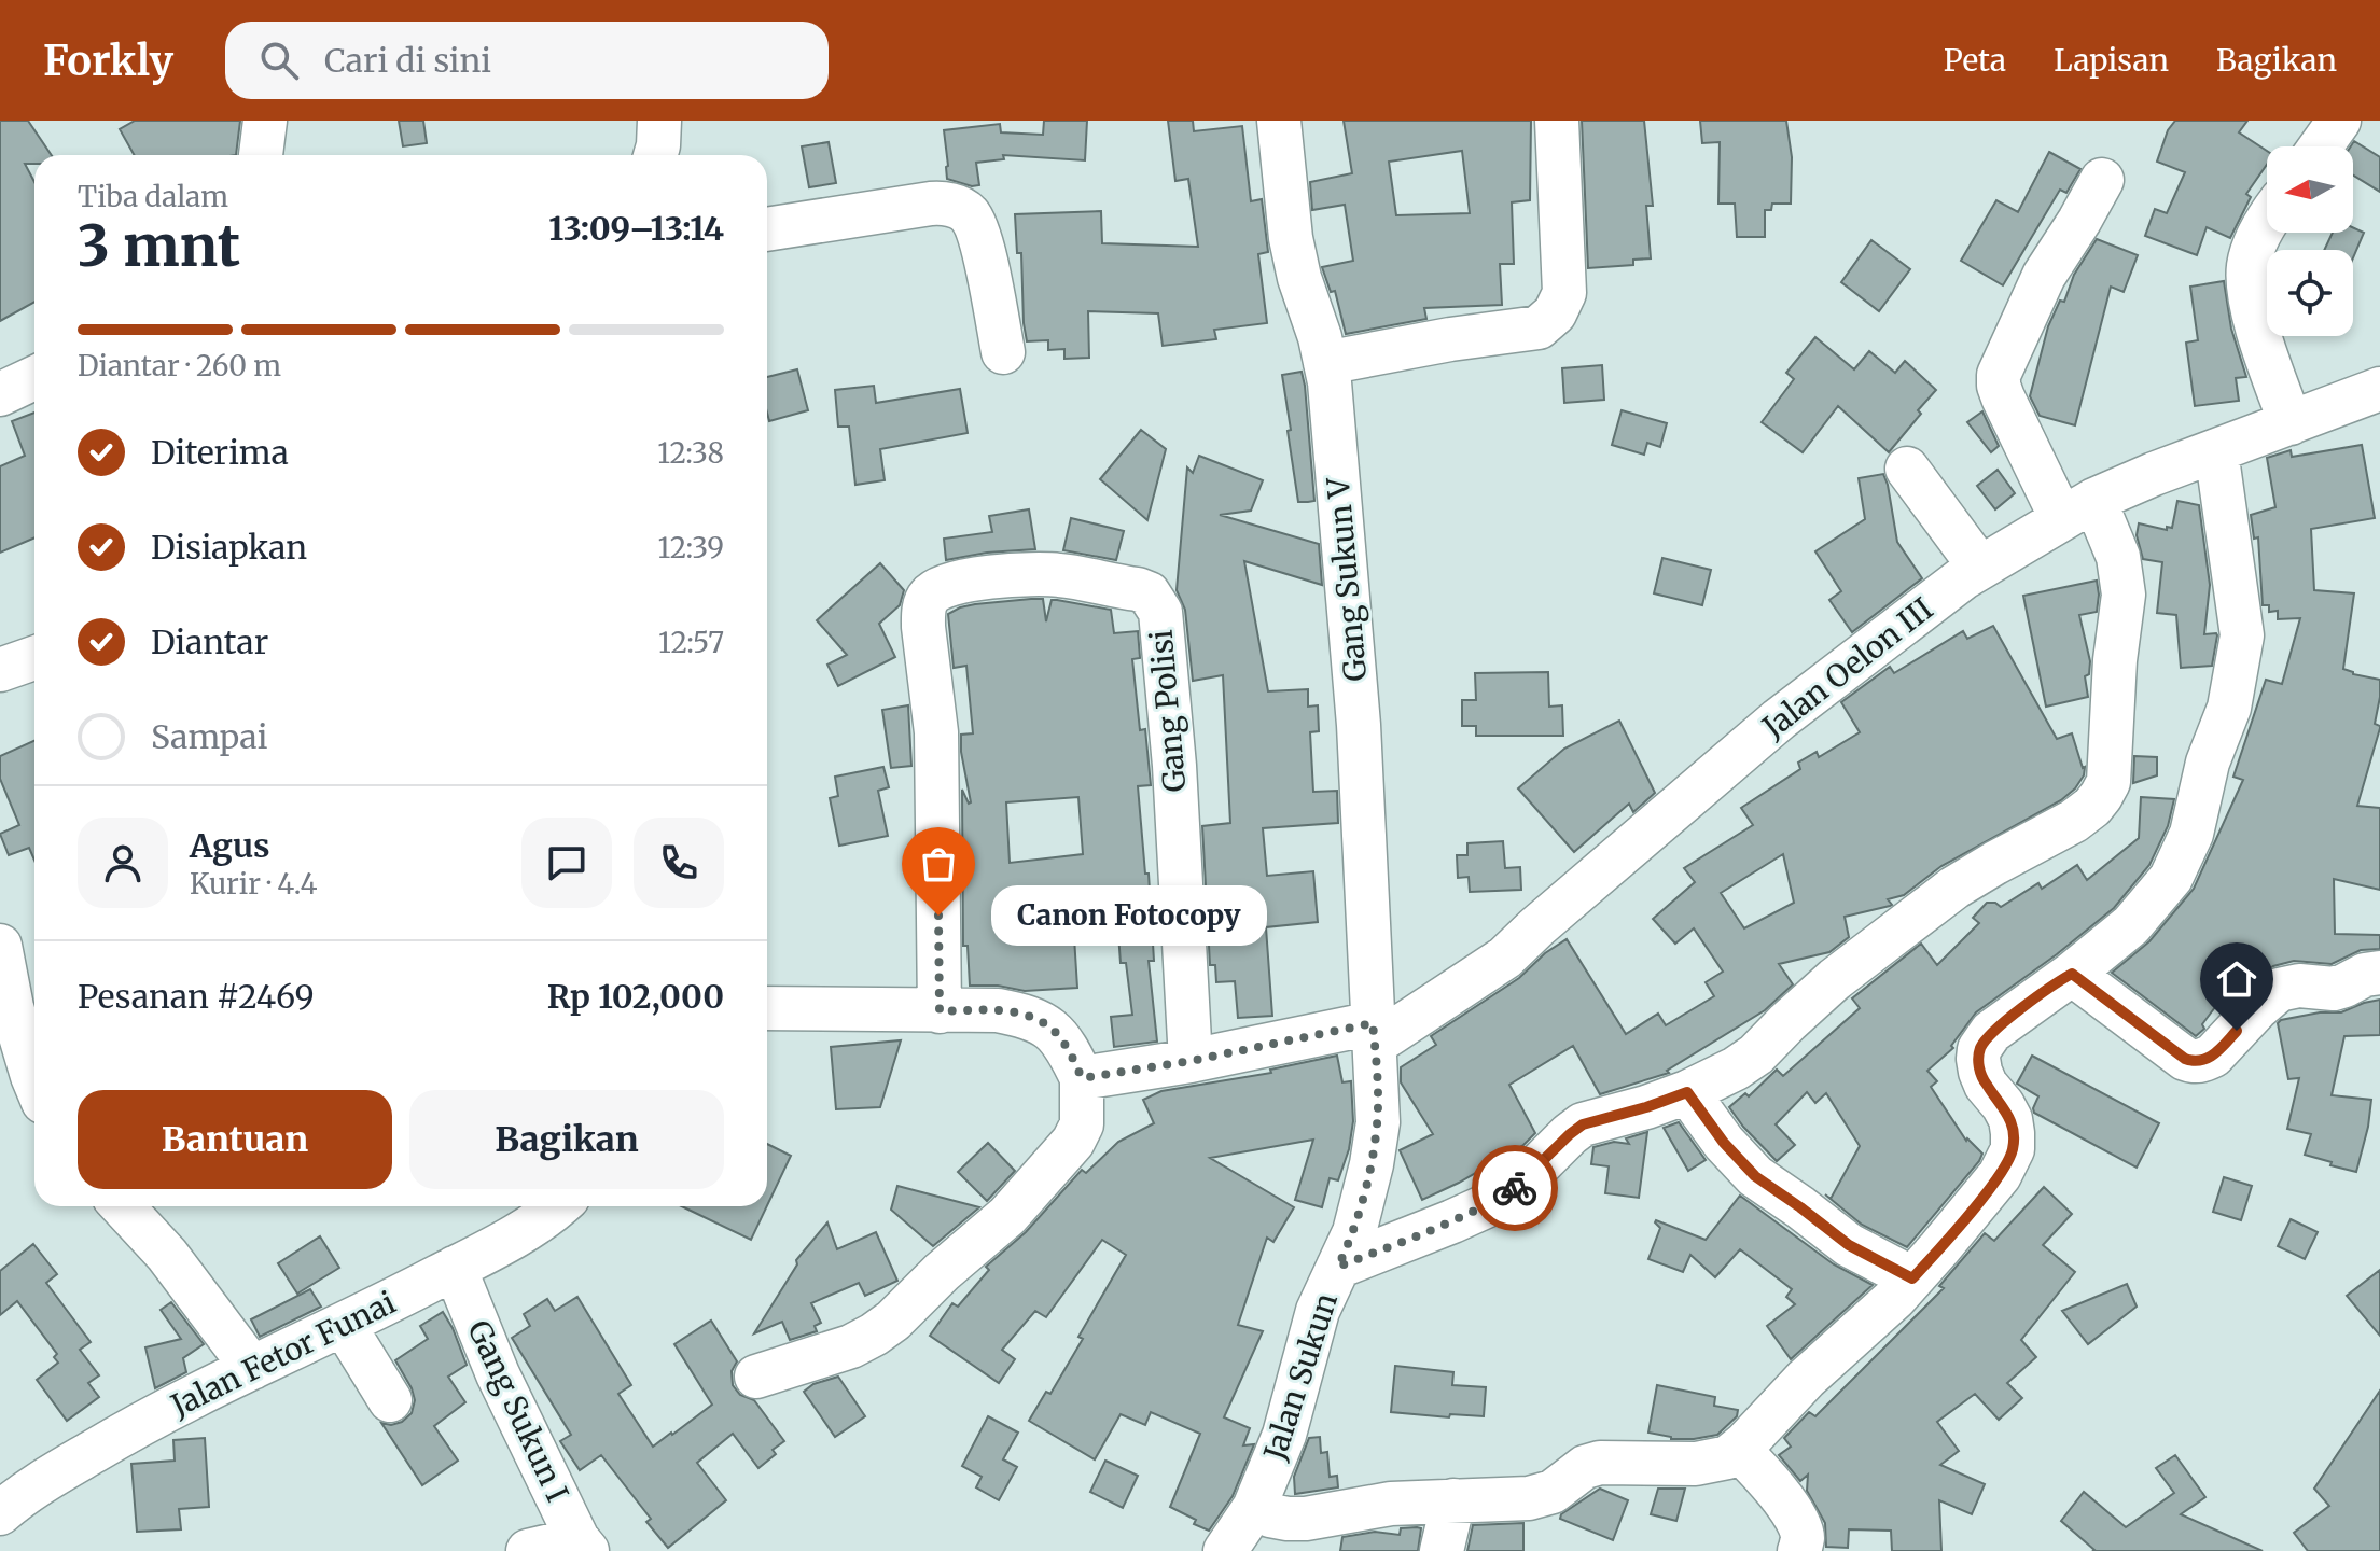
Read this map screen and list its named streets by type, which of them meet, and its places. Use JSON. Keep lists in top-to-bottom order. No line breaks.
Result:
{"streets":{"street":["Gang Sukun V","Jalan Oelon III","Gang Polisi","Jalan Fetor Funai","Jalan Sukun","Gang Sukun I"]},"crossings":[["Gang Sukun V","Jalan Oelon III"],["Gang Sukun V","Jalan Sukun"],["Jalan Oelon III","Jalan Sukun"],["Jalan Fetor Funai","Gang Sukun I"]],"places":["Canon Fotocopy"],"north":"left","page":{"header":"Forkly","search":"Cari di sini","nav":["Peta","Lapisan","Bagikan"],"heading":["3 mnt","Tiba dalam","13:09–13:14"],"panel":["Agus","Kurir · 4.4","Pesanan #2469","Rp 102,000"],"bar":"Diantar · 260 m","list":[["Diterima","12:38"],["Disiapkan","12:39"],["Diantar","12:57"],"Sampai"],"bubble":"Canon Fotocopy","buttons":["Bantuan","Bagikan"]}}
